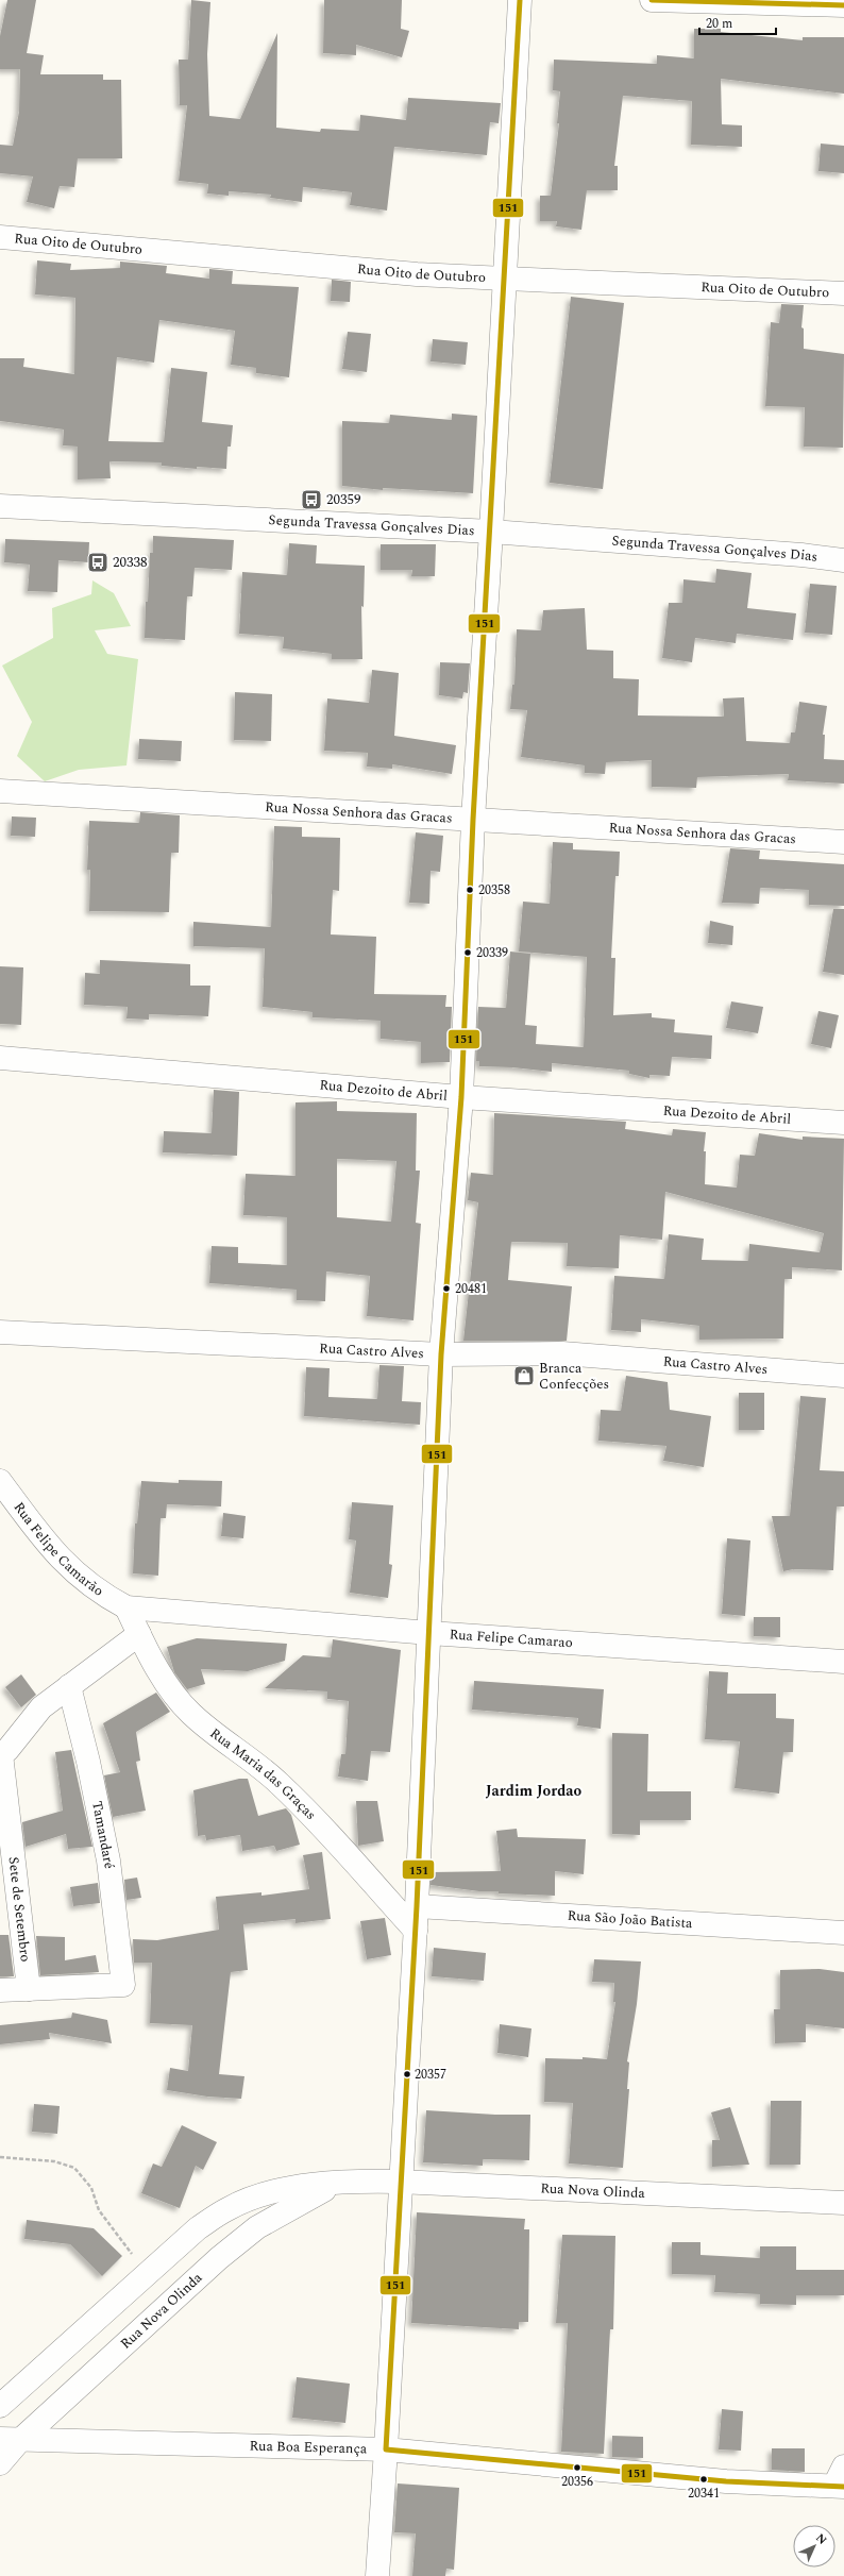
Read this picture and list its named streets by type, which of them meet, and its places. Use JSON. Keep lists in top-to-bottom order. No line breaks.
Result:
{"streets":{"street":["Rua Oito de Outubro","Segunda Travessa Gonçalves Dias","Rua Nossa Senhora das Gracas","Rua Dezoito de Abril","Rua Castro Alves","Rua Felipe Camarão","Rua Felipe Camarao","Rua Maria das Graças","Tamandaré","Sete de Setembro","Rua São João Batista","Rua Nova Olinda","Rua Boa Esperança"]},"crossings":[["Rua Felipe Camarão","Rua Felipe Camarao"],["Rua Felipe Camarão","Rua Maria das Graças"],["Rua Felipe Camarao","Rua Maria das Graças"],["Tamandaré","Sete de Setembro"],["Rua Nova Olinda","Rua Boa Esperança"]],"districts":["Jardim Jordao"],"places":{"bus stop":["20359","20338"],"other":["20358","20339","20481","20357","20356","20341"],"shop":["Branca Confecções"]},"lines":["transit line 151"],"scale_bar":"20 m","north":"top right"}
